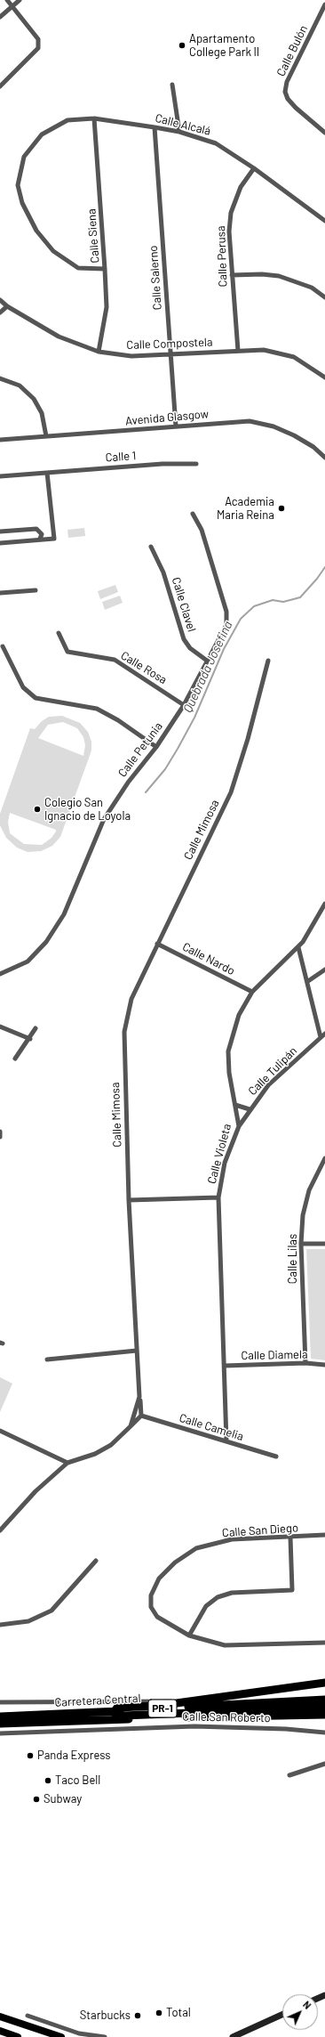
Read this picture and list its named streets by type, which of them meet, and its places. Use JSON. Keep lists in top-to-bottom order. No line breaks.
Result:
{"streets":{"highway":["Carretera Central","PR-1"],"street":["Calle Bulón","Calle Alcalá","Calle Siena","Calle Perusa","Calle Salerno","Calle Compostela","Avenida Glasgow","Calle 1","Calle Clavel","Calle Rosa","Calle Petunia","Calle Mimosa","Calle Nardo","Calle Tulipán","Calle Violeta","Calle Lilas","Calle Diamela","Calle Camelia","Calle San Diego","Calle San Roberto"]},"crossings":[["Calle Alcalá","Calle Siena"],["Calle Alcalá","Calle Perusa"],["Calle Alcalá","Calle Salerno"],["Calle Siena","Calle Compostela"],["Calle Perusa","Calle Compostela"],["Calle Salerno","Calle Compostela"],["Calle Salerno","Avenida Glasgow"],["Calle Clavel","Calle Petunia"],["Calle Rosa","Calle Petunia"],["Calle Mimosa","Calle Nardo"],["Calle Nardo","Calle Violeta"],["Calle Tulipán","Calle Violeta"],["Calle Violeta","Calle Diamela"],["Calle Violeta","Calle Camelia"],["Calle Lilas","Calle Diamela"]],"water":["Quebrada Josefina"],"places":["Apartamento College Park II","Academia Maria Reina","Colegio San Ignacio de Loyola","Panda Express","Taco Bell","Subway","Total","Starbucks"],"north":"top right"}
